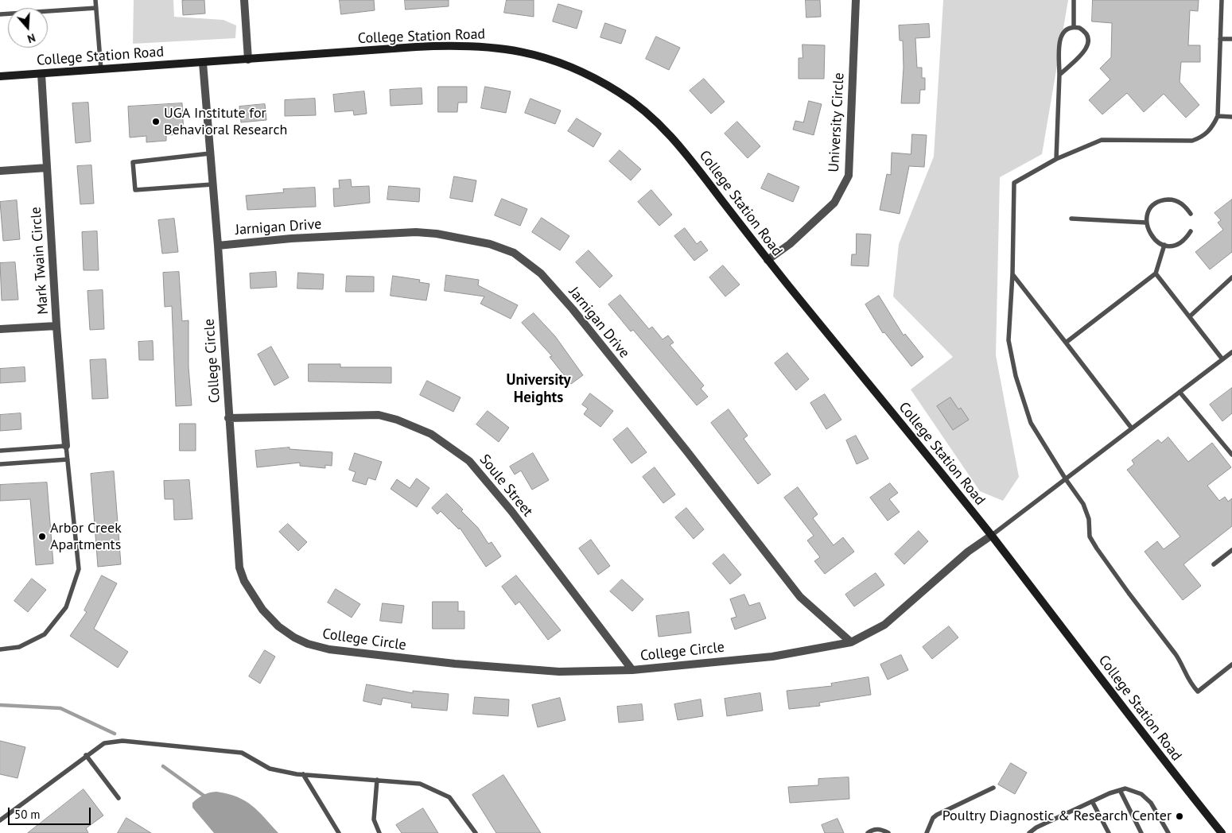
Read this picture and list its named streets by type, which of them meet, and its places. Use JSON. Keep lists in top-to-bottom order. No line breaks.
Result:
{"streets":{"main road":["College Station Road"],"street":["University Circle","Jarnigan Drive","Mark Twain Circle","College Circle","Soule Street"]},"crossings":[["College Station Road","University Circle"],["College Station Road","Mark Twain Circle"],["College Station Road","College Circle"],["Jarnigan Drive","College Circle"],["College Circle","Soule Street"]],"districts":["University Heights"],"places":["UGA Institute for Behavioral Research","Arbor Creek Apartments","Poultry Diagnostic & Research Center"],"scale_bar":"50 m","north":"bottom"}
